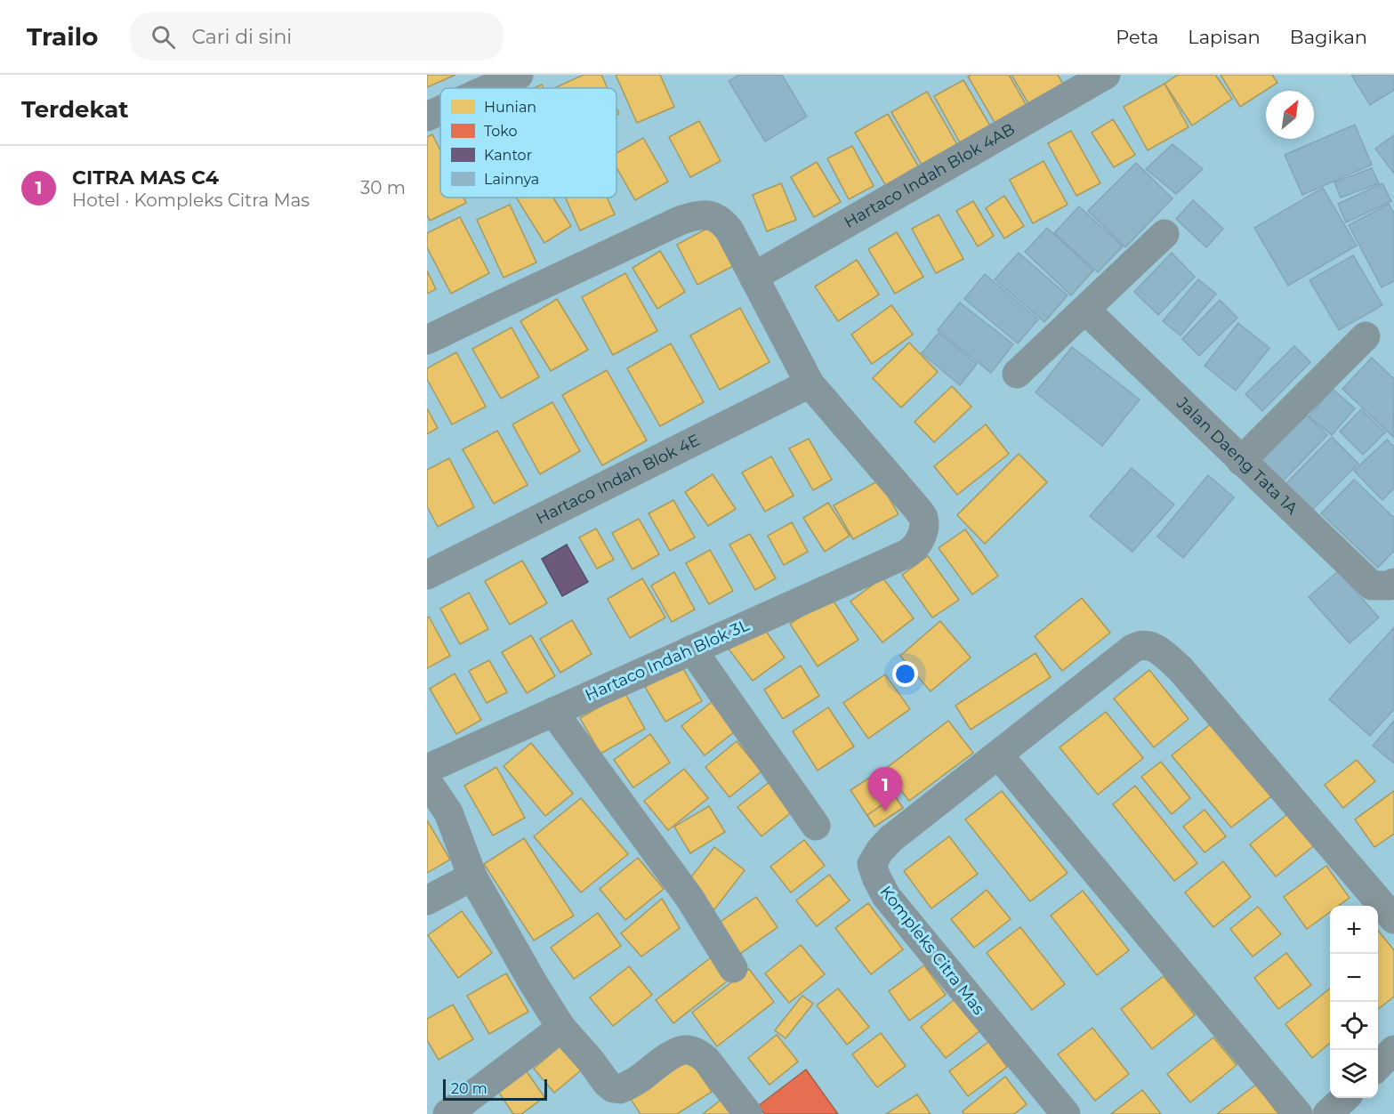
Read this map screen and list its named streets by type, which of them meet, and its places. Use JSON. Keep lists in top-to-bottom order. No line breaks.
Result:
{"streets":{"street":["Hartaco Indah Blok 4AB","Jalan Daeng Tata 1A","Hartaco Indah Blok 4E","Hartaco Indah Blok 3L","Kompleks Citra Mas"]},"crossings":[["Hartaco Indah Blok 4E","Hartaco Indah Blok 3L"]],"legend":["Hunian","Toko","Kantor","Lainnya"],"scale_bar":"20 m","north":"top right","page":{"header":"Trailo","search":"Cari di sini","nav":["Peta","Lapisan","Bagikan"],"heading":"Terdekat","list":[{"mark":"1","name":"CITRA MAS C4","note":"Hotel · Kompleks Citra Mas","value":"30 m"}],"pins":"1","map_buttons":["+","−"],"scale":"20 m"}}
